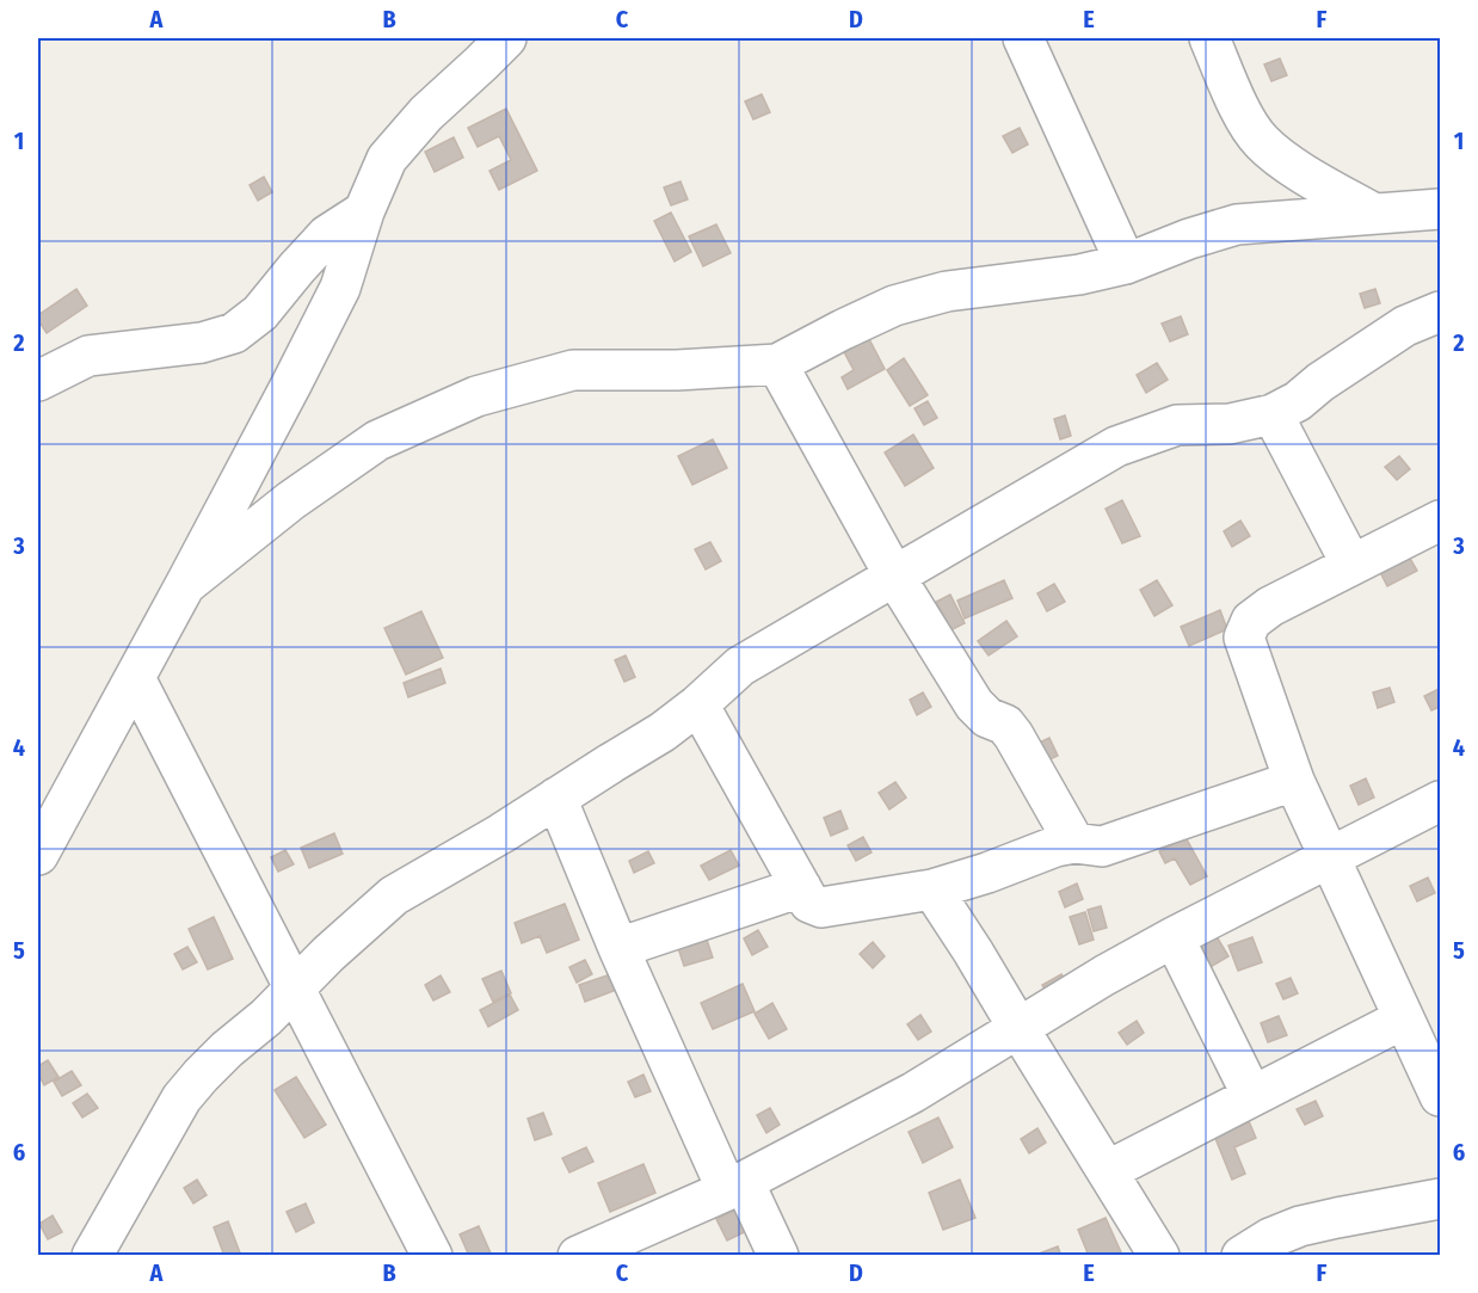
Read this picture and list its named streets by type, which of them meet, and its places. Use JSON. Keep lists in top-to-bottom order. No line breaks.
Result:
{"grid":{"columns":["A","B","C","D","E","F"],"rows":["1","2","3","4","5","6"]}}
